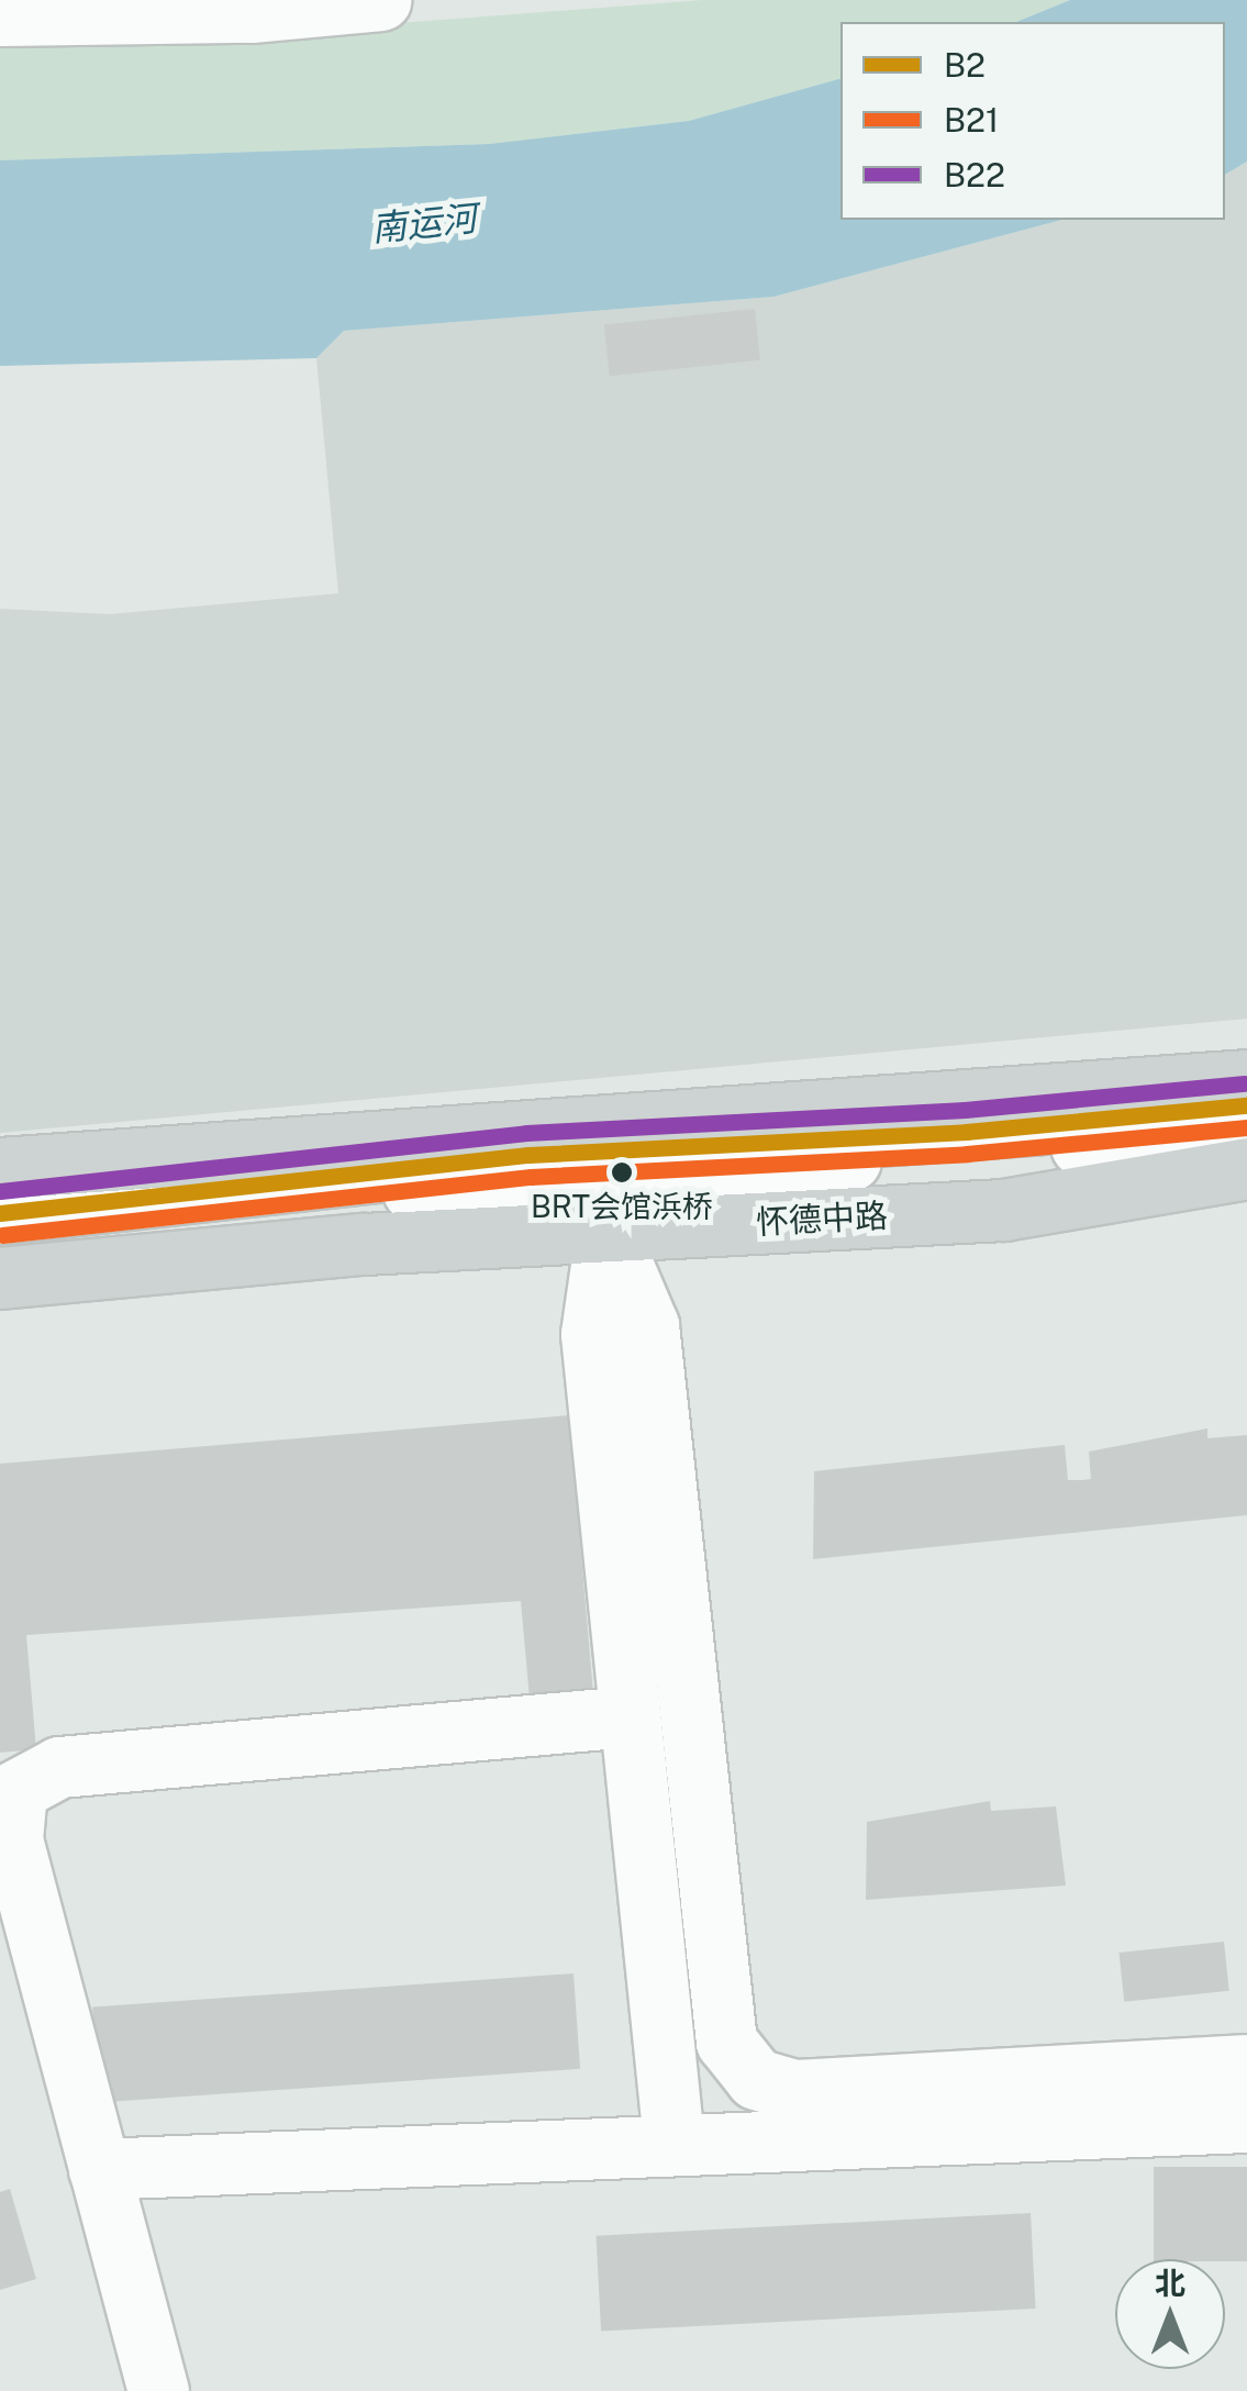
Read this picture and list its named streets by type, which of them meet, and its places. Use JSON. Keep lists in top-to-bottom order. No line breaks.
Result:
{"streets":{"main road":["怀德中路"]},"water":["南运河"],"places":["BRT会馆浜桥"],"lines":["transit line B22","transit line B2","transit line B21"],"legend":["B2","B21","B22"],"north":"top"}
